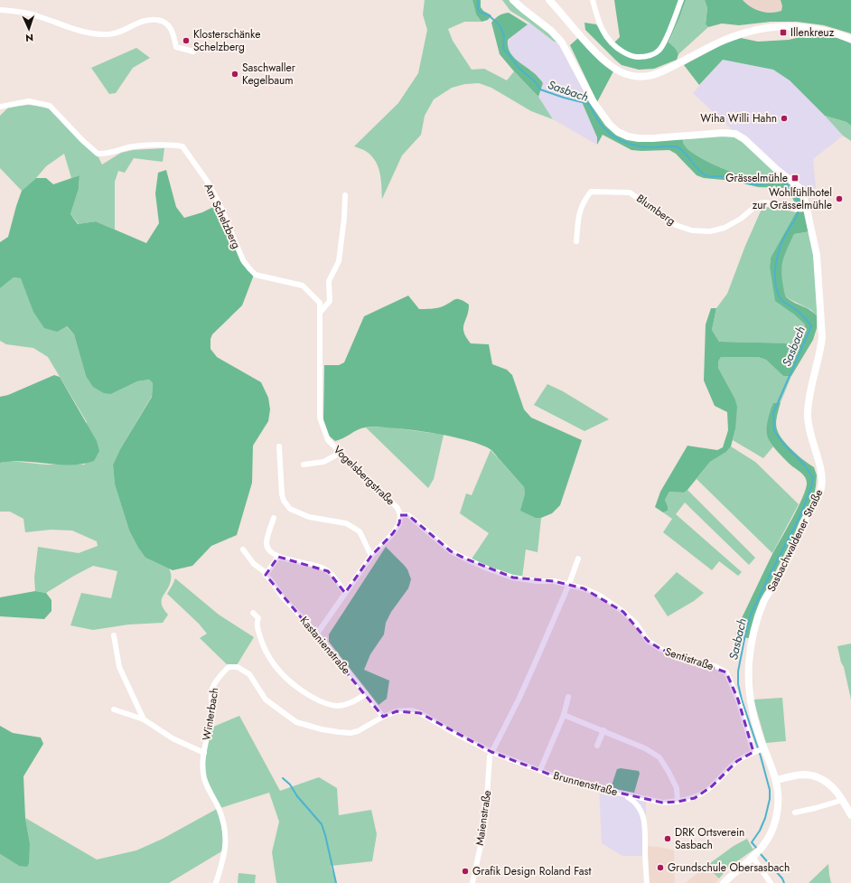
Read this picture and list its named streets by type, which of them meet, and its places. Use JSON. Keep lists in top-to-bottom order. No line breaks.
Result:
{"streets":{"main road":["Sasbachwaldener Straße"],"street":["Blumberg","Am Schelzberg","Vogelsbergstraße","Kastanienstraße","Sentistraße","Winterbach","Brunnenstraße","Maienstraße"]},"crossings":[["Blumberg","Sasbachwaldener Straße"],["Am Schelzberg","Vogelsbergstraße"],["Vogelsbergstraße","Kastanienstraße"],["Sasbachwaldener Straße","Brunnenstraße"],["Kastanienstraße","Winterbach"],["Kastanienstraße","Brunnenstraße"],["Sentistraße","Brunnenstraße"],["Winterbach","Brunnenstraße"],["Brunnenstraße","Maienstraße"]],"water":["Sasbach"],"places":{"transit":["Illenkreuz","Grässelmühle"],"other":["Klosterschänke Schelzberg","Saschwaller Kegelbaum","Wiha Willi Hahn","Wohlfühlhotel zur Grässelmühle","DRK Ortsverein Sasbach","Grundschule Obersasbach","Grafik Design Roland Fast"]},"north":"bottom"}
